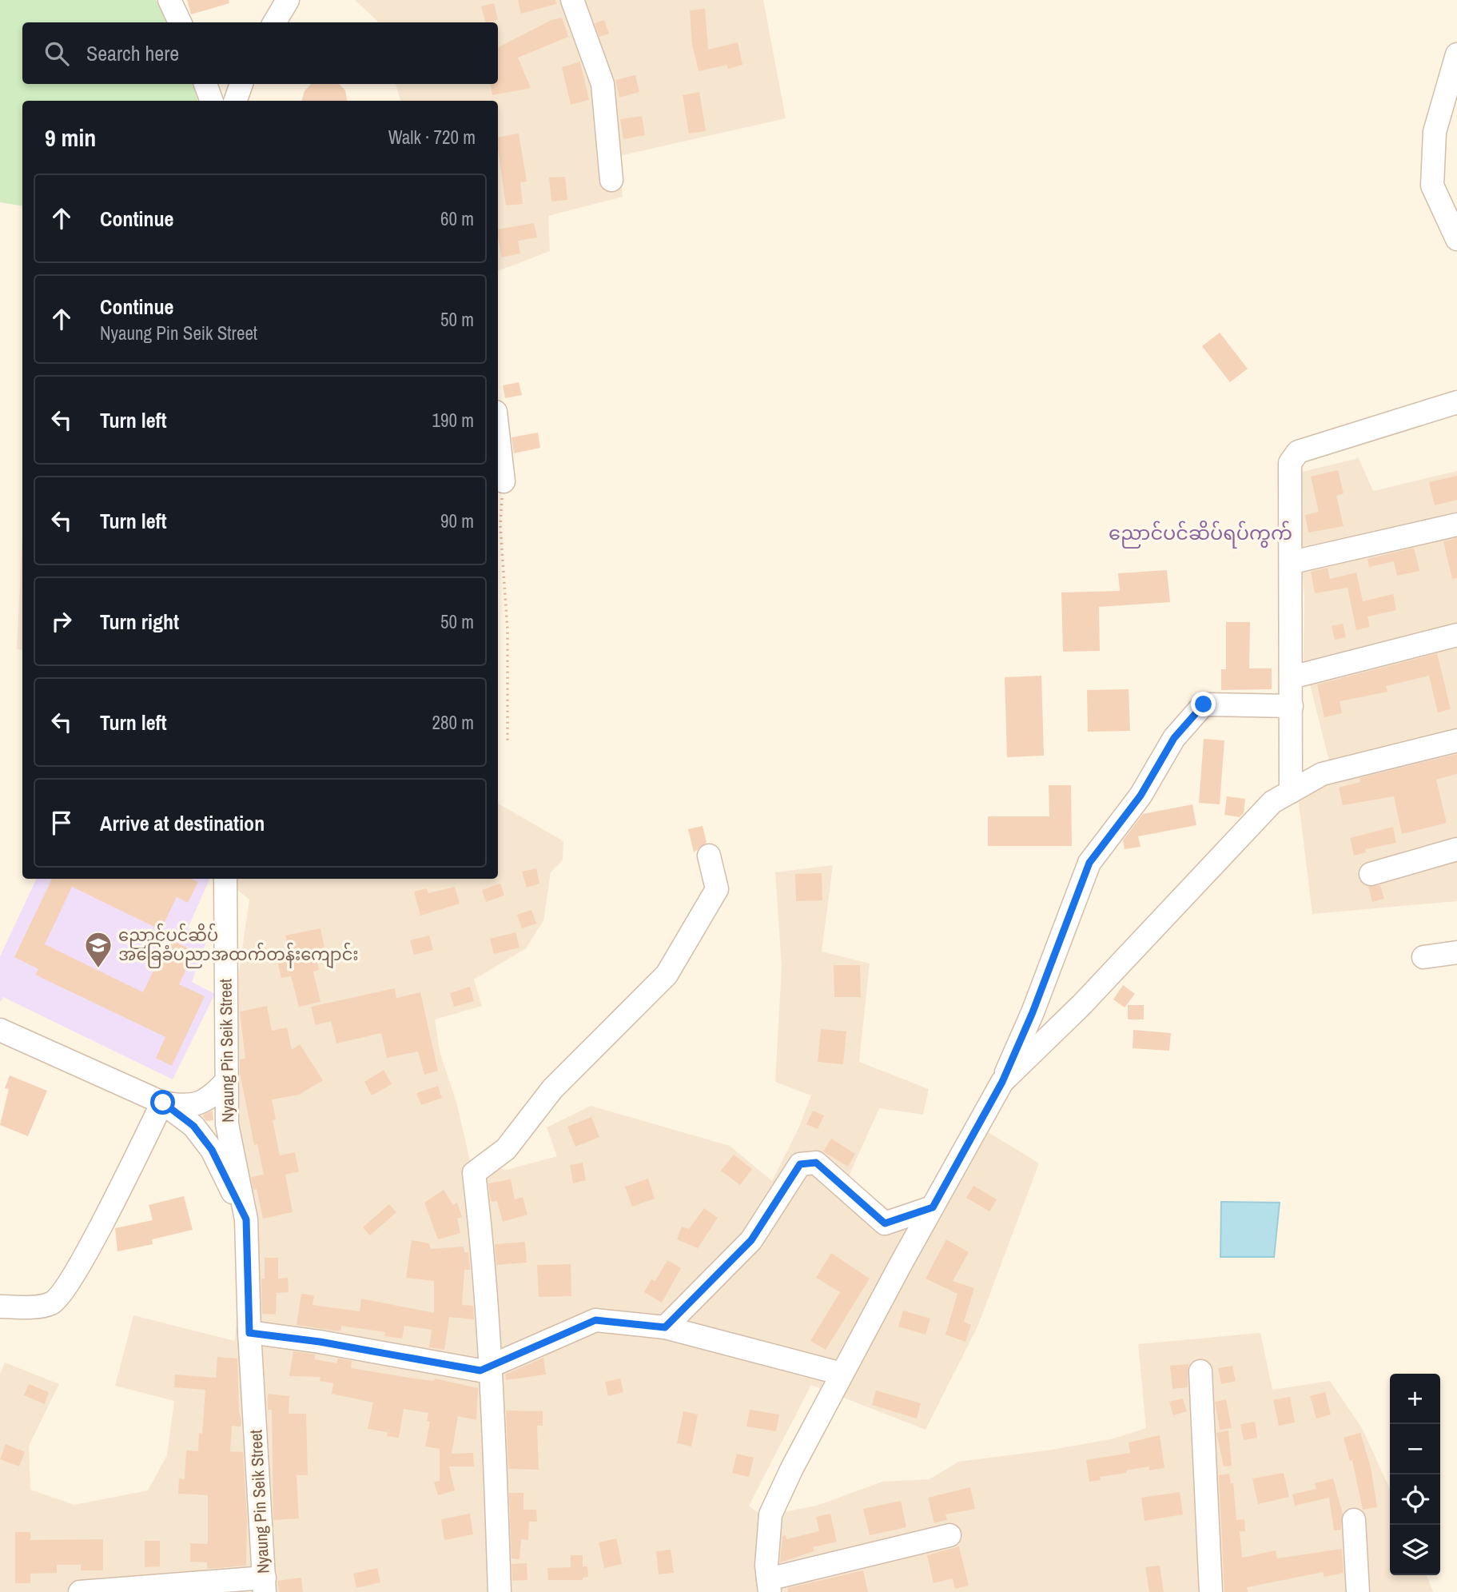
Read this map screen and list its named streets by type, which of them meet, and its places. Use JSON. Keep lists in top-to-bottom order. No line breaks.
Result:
{"streets":{"street":["Nyaung Pin Seik Street"]},"districts":["ညောင်ပင်ဆိပ်ရပ်ကွက်"],"places":{"school or university":["ညောင်ပင်ဆိပ် အခြေခံပညာအထက်တန်းကျောင်း"]},"page":{"search":"Search here","heading":["9 min","Walk · 720 m"],"list":[["Continue","60 m"],["Continue","Nyaung Pin Seik Street","50 m"],["Turn left","190 m"],["Turn left","90 m"],["Turn right","50 m"],["Turn left","280 m"],"Arrive at destination"],"map_buttons":["+","−"]}}
